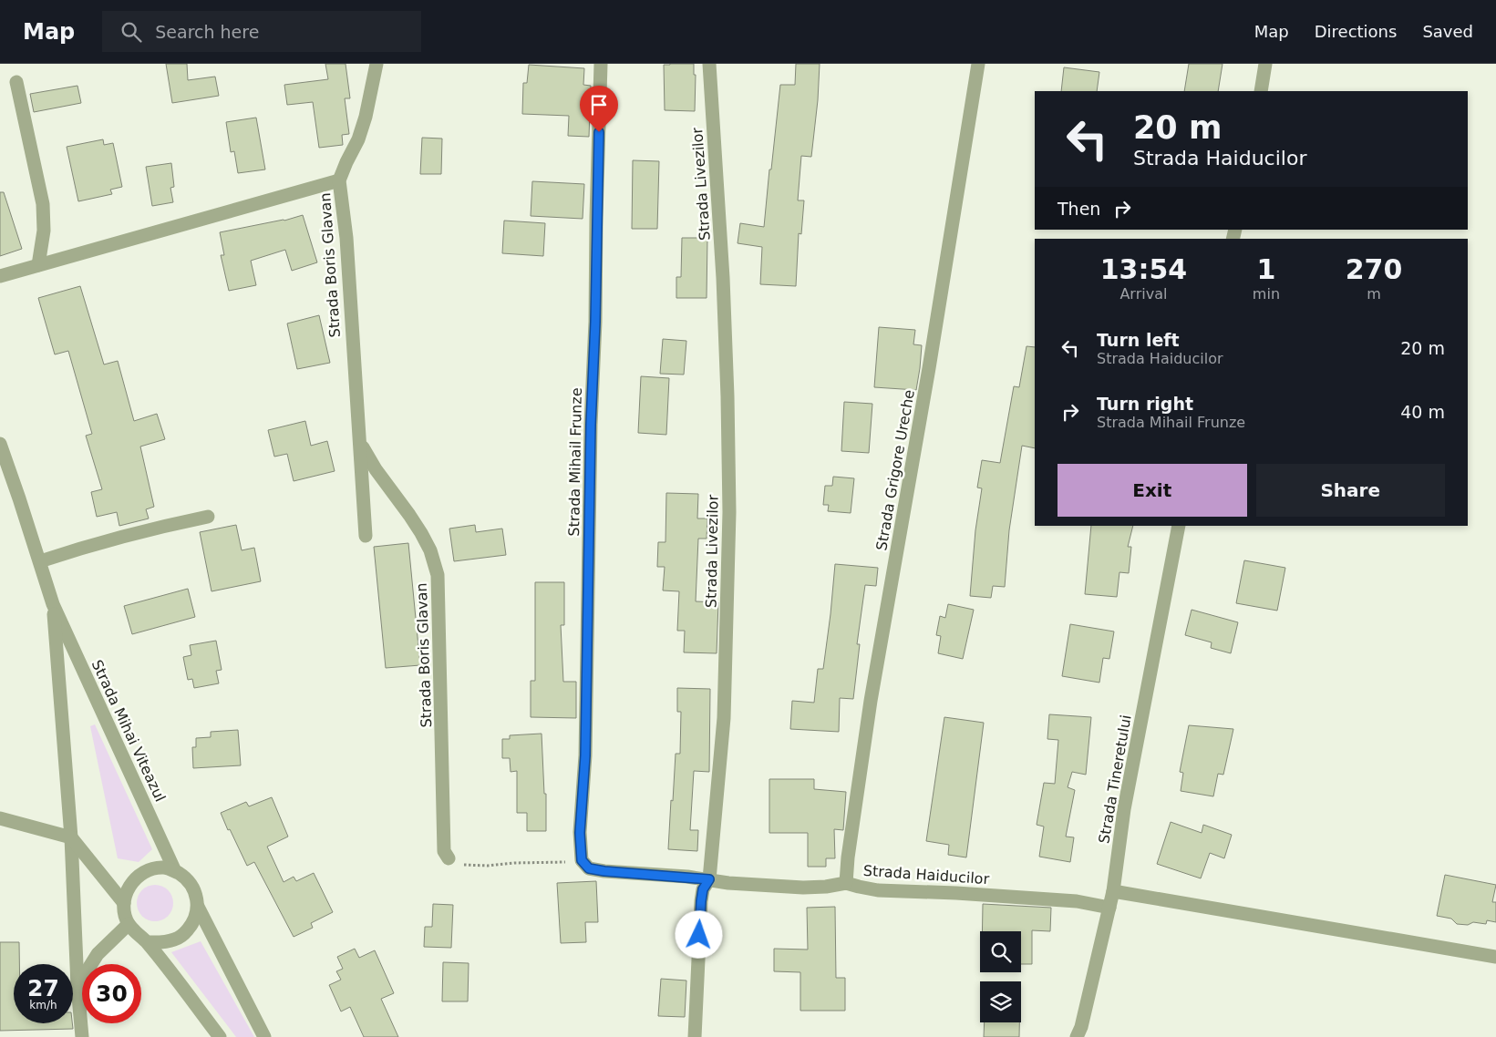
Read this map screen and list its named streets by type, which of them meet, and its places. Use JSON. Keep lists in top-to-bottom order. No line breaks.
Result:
{"streets":{"street":["Strada Livezilor","Strada Boris Glavan","Strada Mihail Frunze","Strada Grigore Ureche","Strada Mihai Viteazul","Strada Tineretului","Strada Haiducilor"]},"crossings":[["Strada Livezilor","Strada Haiducilor"],["Strada Mihail Frunze","Strada Haiducilor"],["Strada Grigore Ureche","Strada Haiducilor"],["Strada Tineretului","Strada Haiducilor"]],"page":{"header":"Map","search":"Search here","nav":["Map","Directions","Saved"],"turn":["20 m","Strada Haiducilor"],"then":"Then","eta":["13:54","Arrival","1","min","270","m"],"list":[{"name":"Turn left","note":"Strada Haiducilor","value":"20 m"},{"name":"Turn right","note":"Strada Mihail Frunze","value":"40 m"}],"buttons":["Exit","Share"],"speed":"27 km/h","limit":"30"}}
